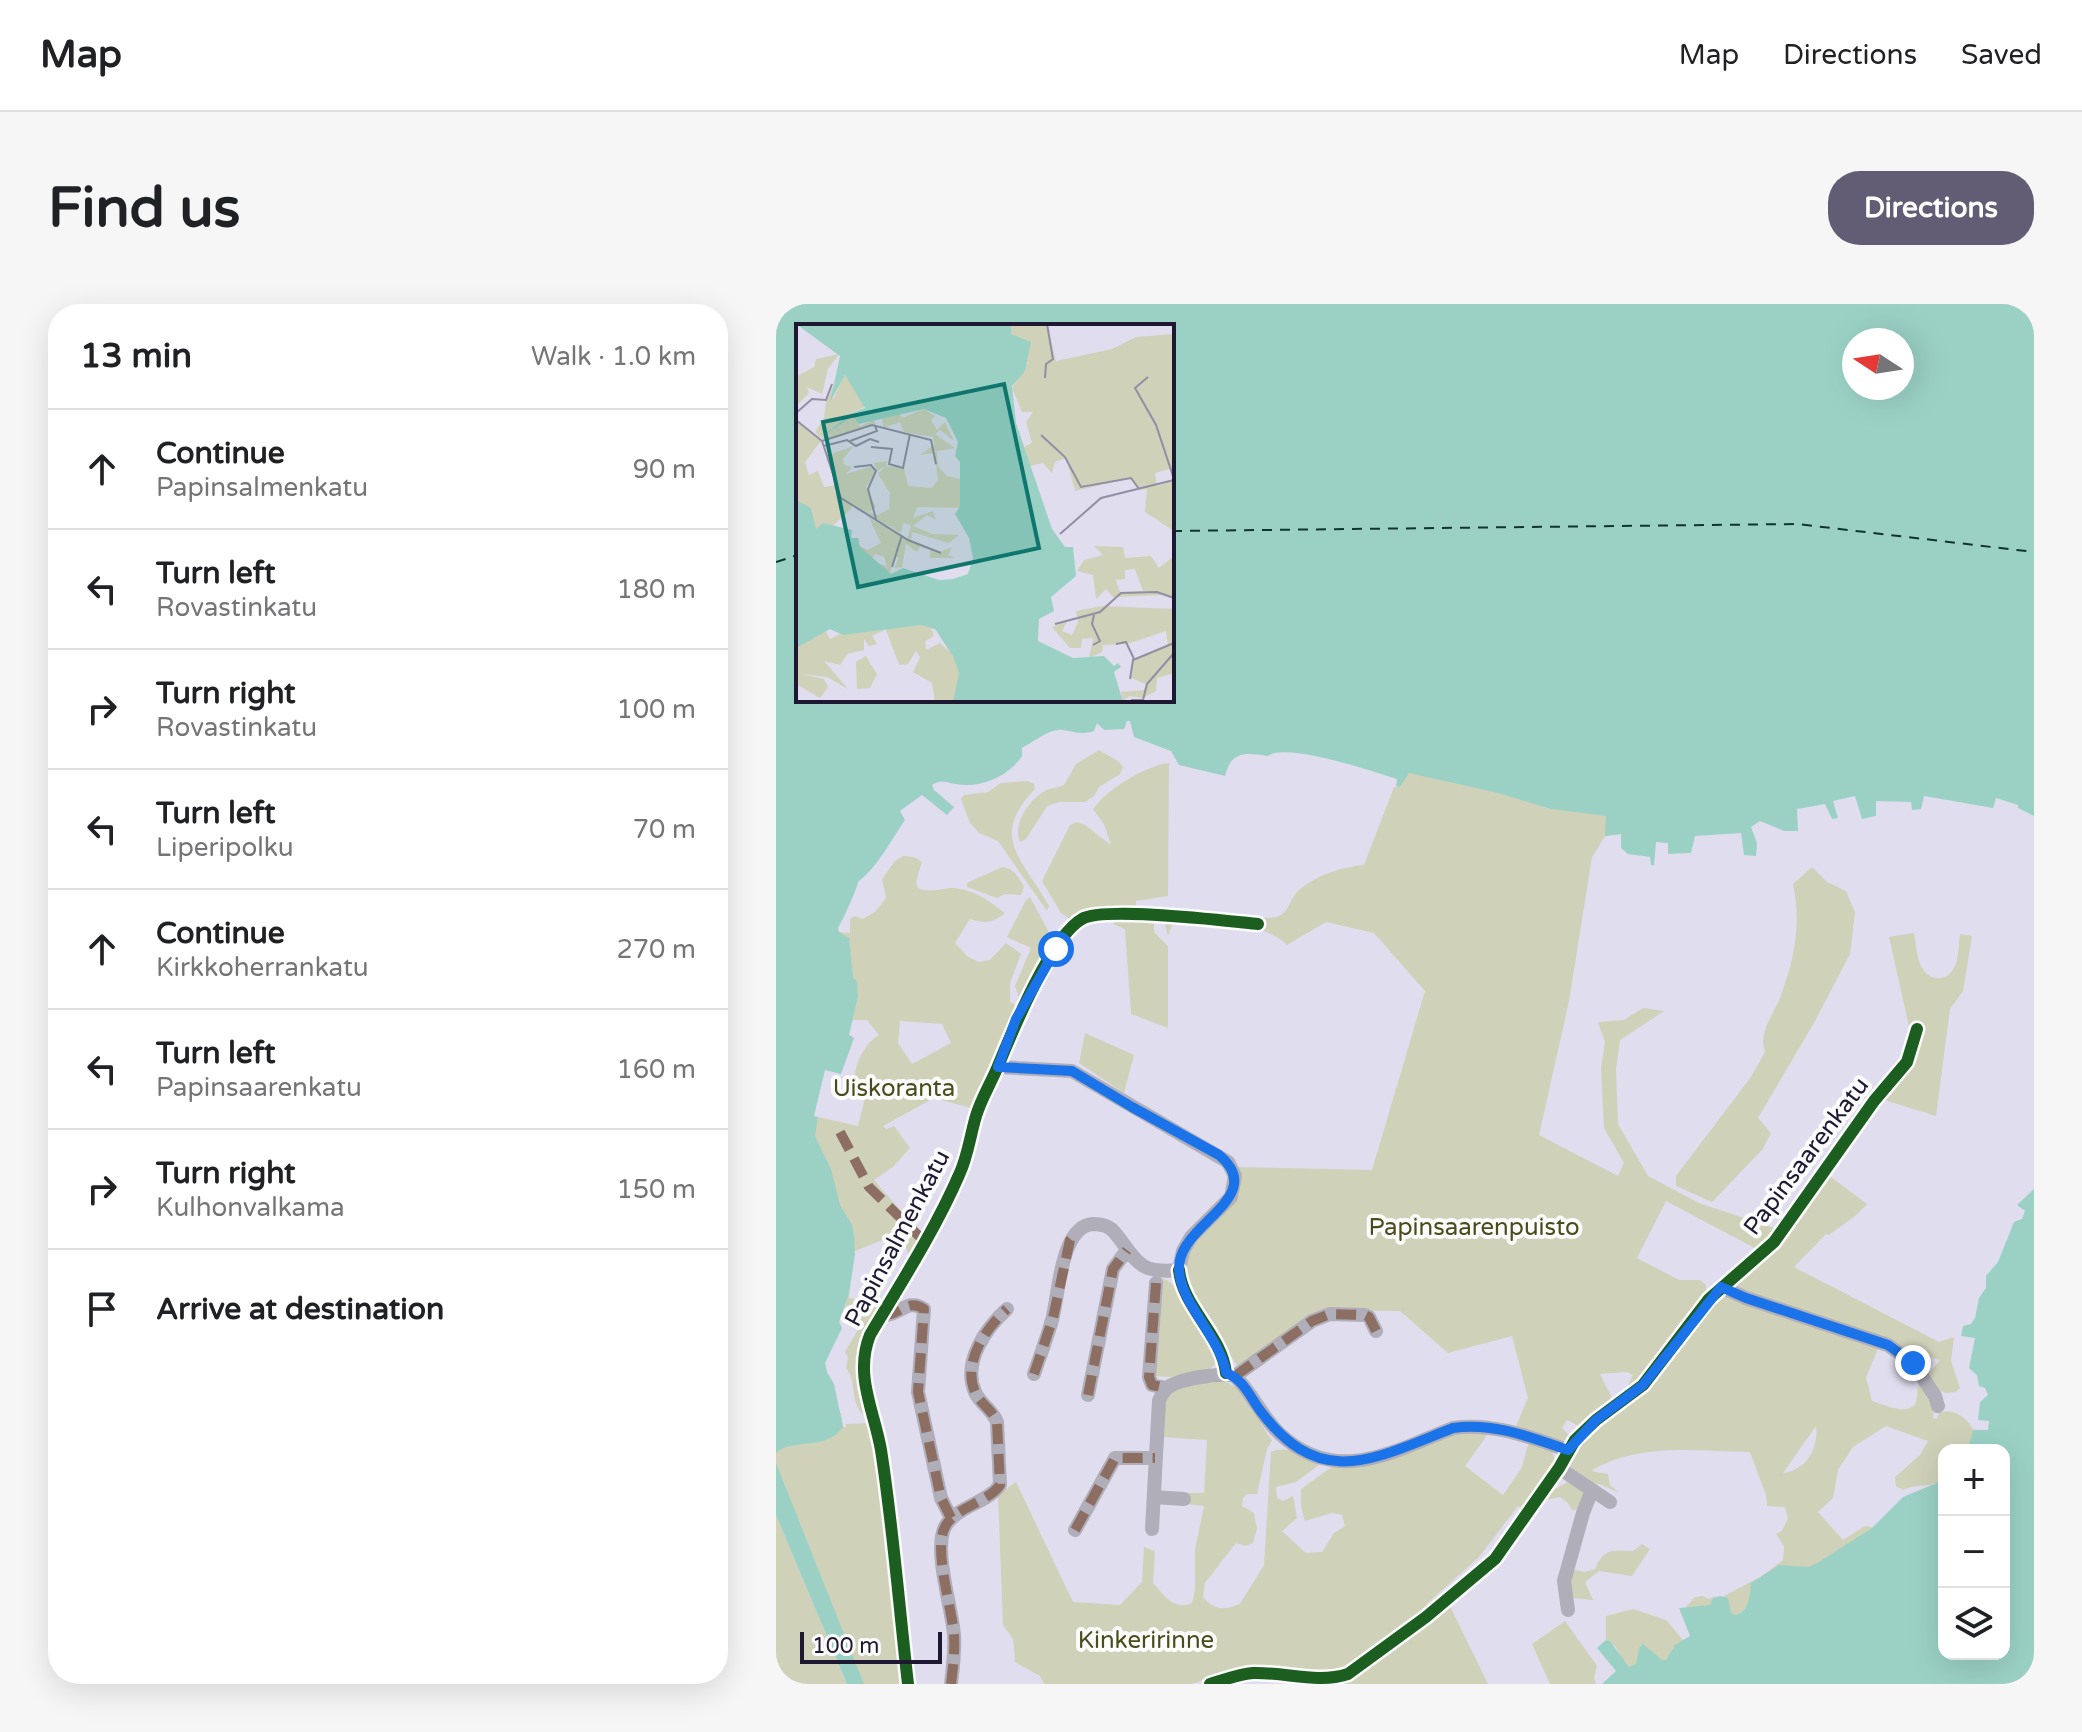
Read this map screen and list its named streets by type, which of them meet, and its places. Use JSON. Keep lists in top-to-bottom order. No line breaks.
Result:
{"streets":{"street":["Papinsaarenkatu","Papinsalmenkatu"]},"parks":["Uiskoranta","Papinsaarenpuisto","Kinkeririnne"],"scale_bar":"100 m","north":"left","page":{"header":"Map","nav":["Map","Directions","Saved"],"buttons":"Directions","title":"Find us","heading":["13 min","Walk · 1.0 km"],"list":[["Continue","Papinsalmenkatu","90 m"],["Turn left","Rovastinkatu","180 m"],["Turn right","Rovastinkatu","100 m"],["Turn left","Liperipolku","70 m"],["Continue","Kirkkoherrankatu","270 m"],["Turn left","Papinsaarenkatu","160 m"],["Turn right","Kulhonvalkama","150 m"],"Arrive at destination"],"map_buttons":["+","−"],"scale":"100 m"}}
